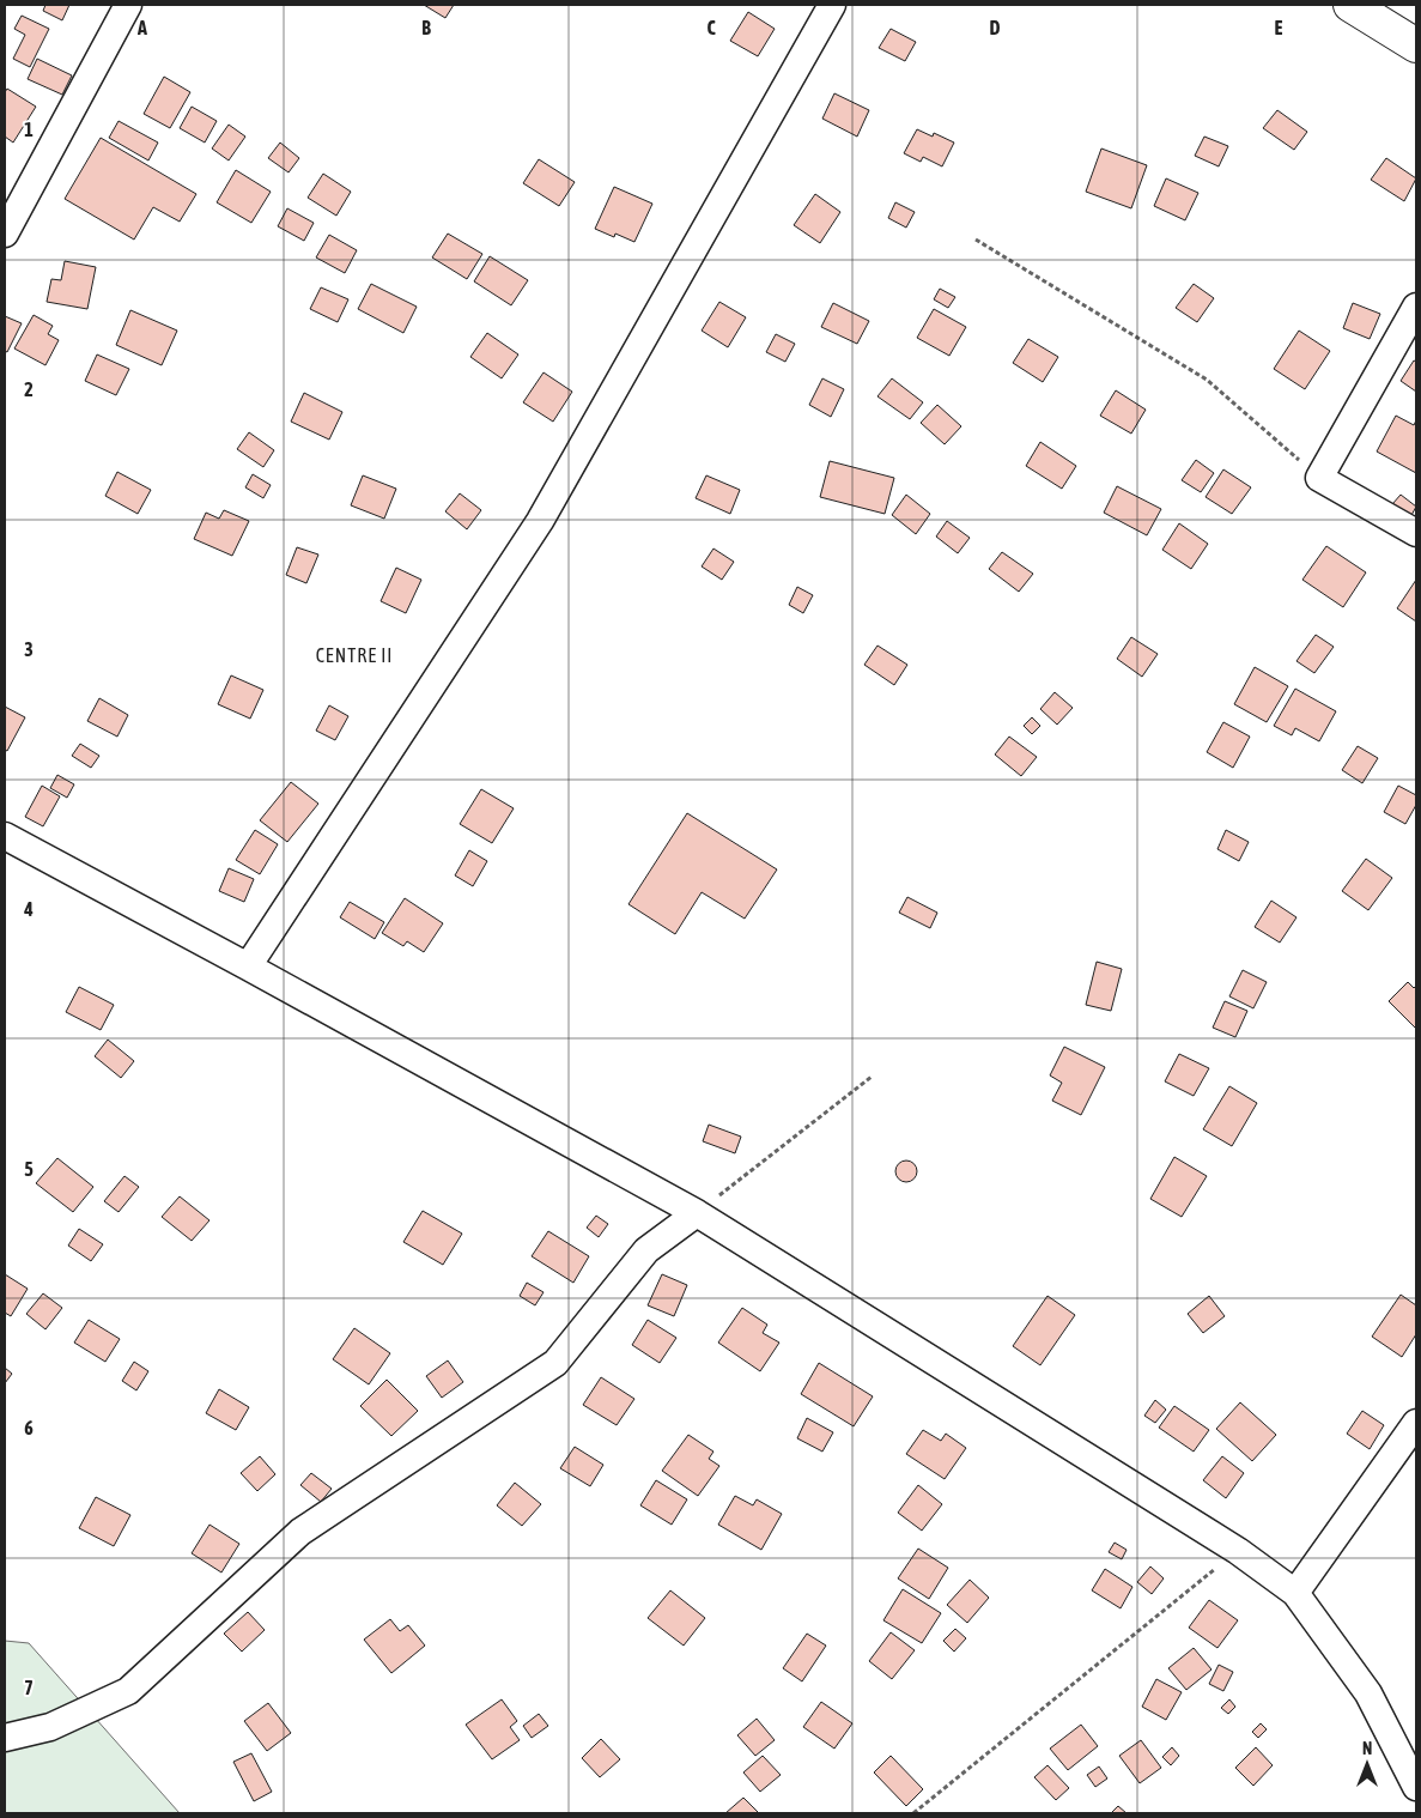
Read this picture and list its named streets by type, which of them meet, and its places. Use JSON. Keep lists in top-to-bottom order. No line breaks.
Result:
{"districts":["CENTRE II"],"north":"top","grid":{"columns":["A","B","C","D","E"],"rows":["1","2","3","4","5","6","7"]}}
